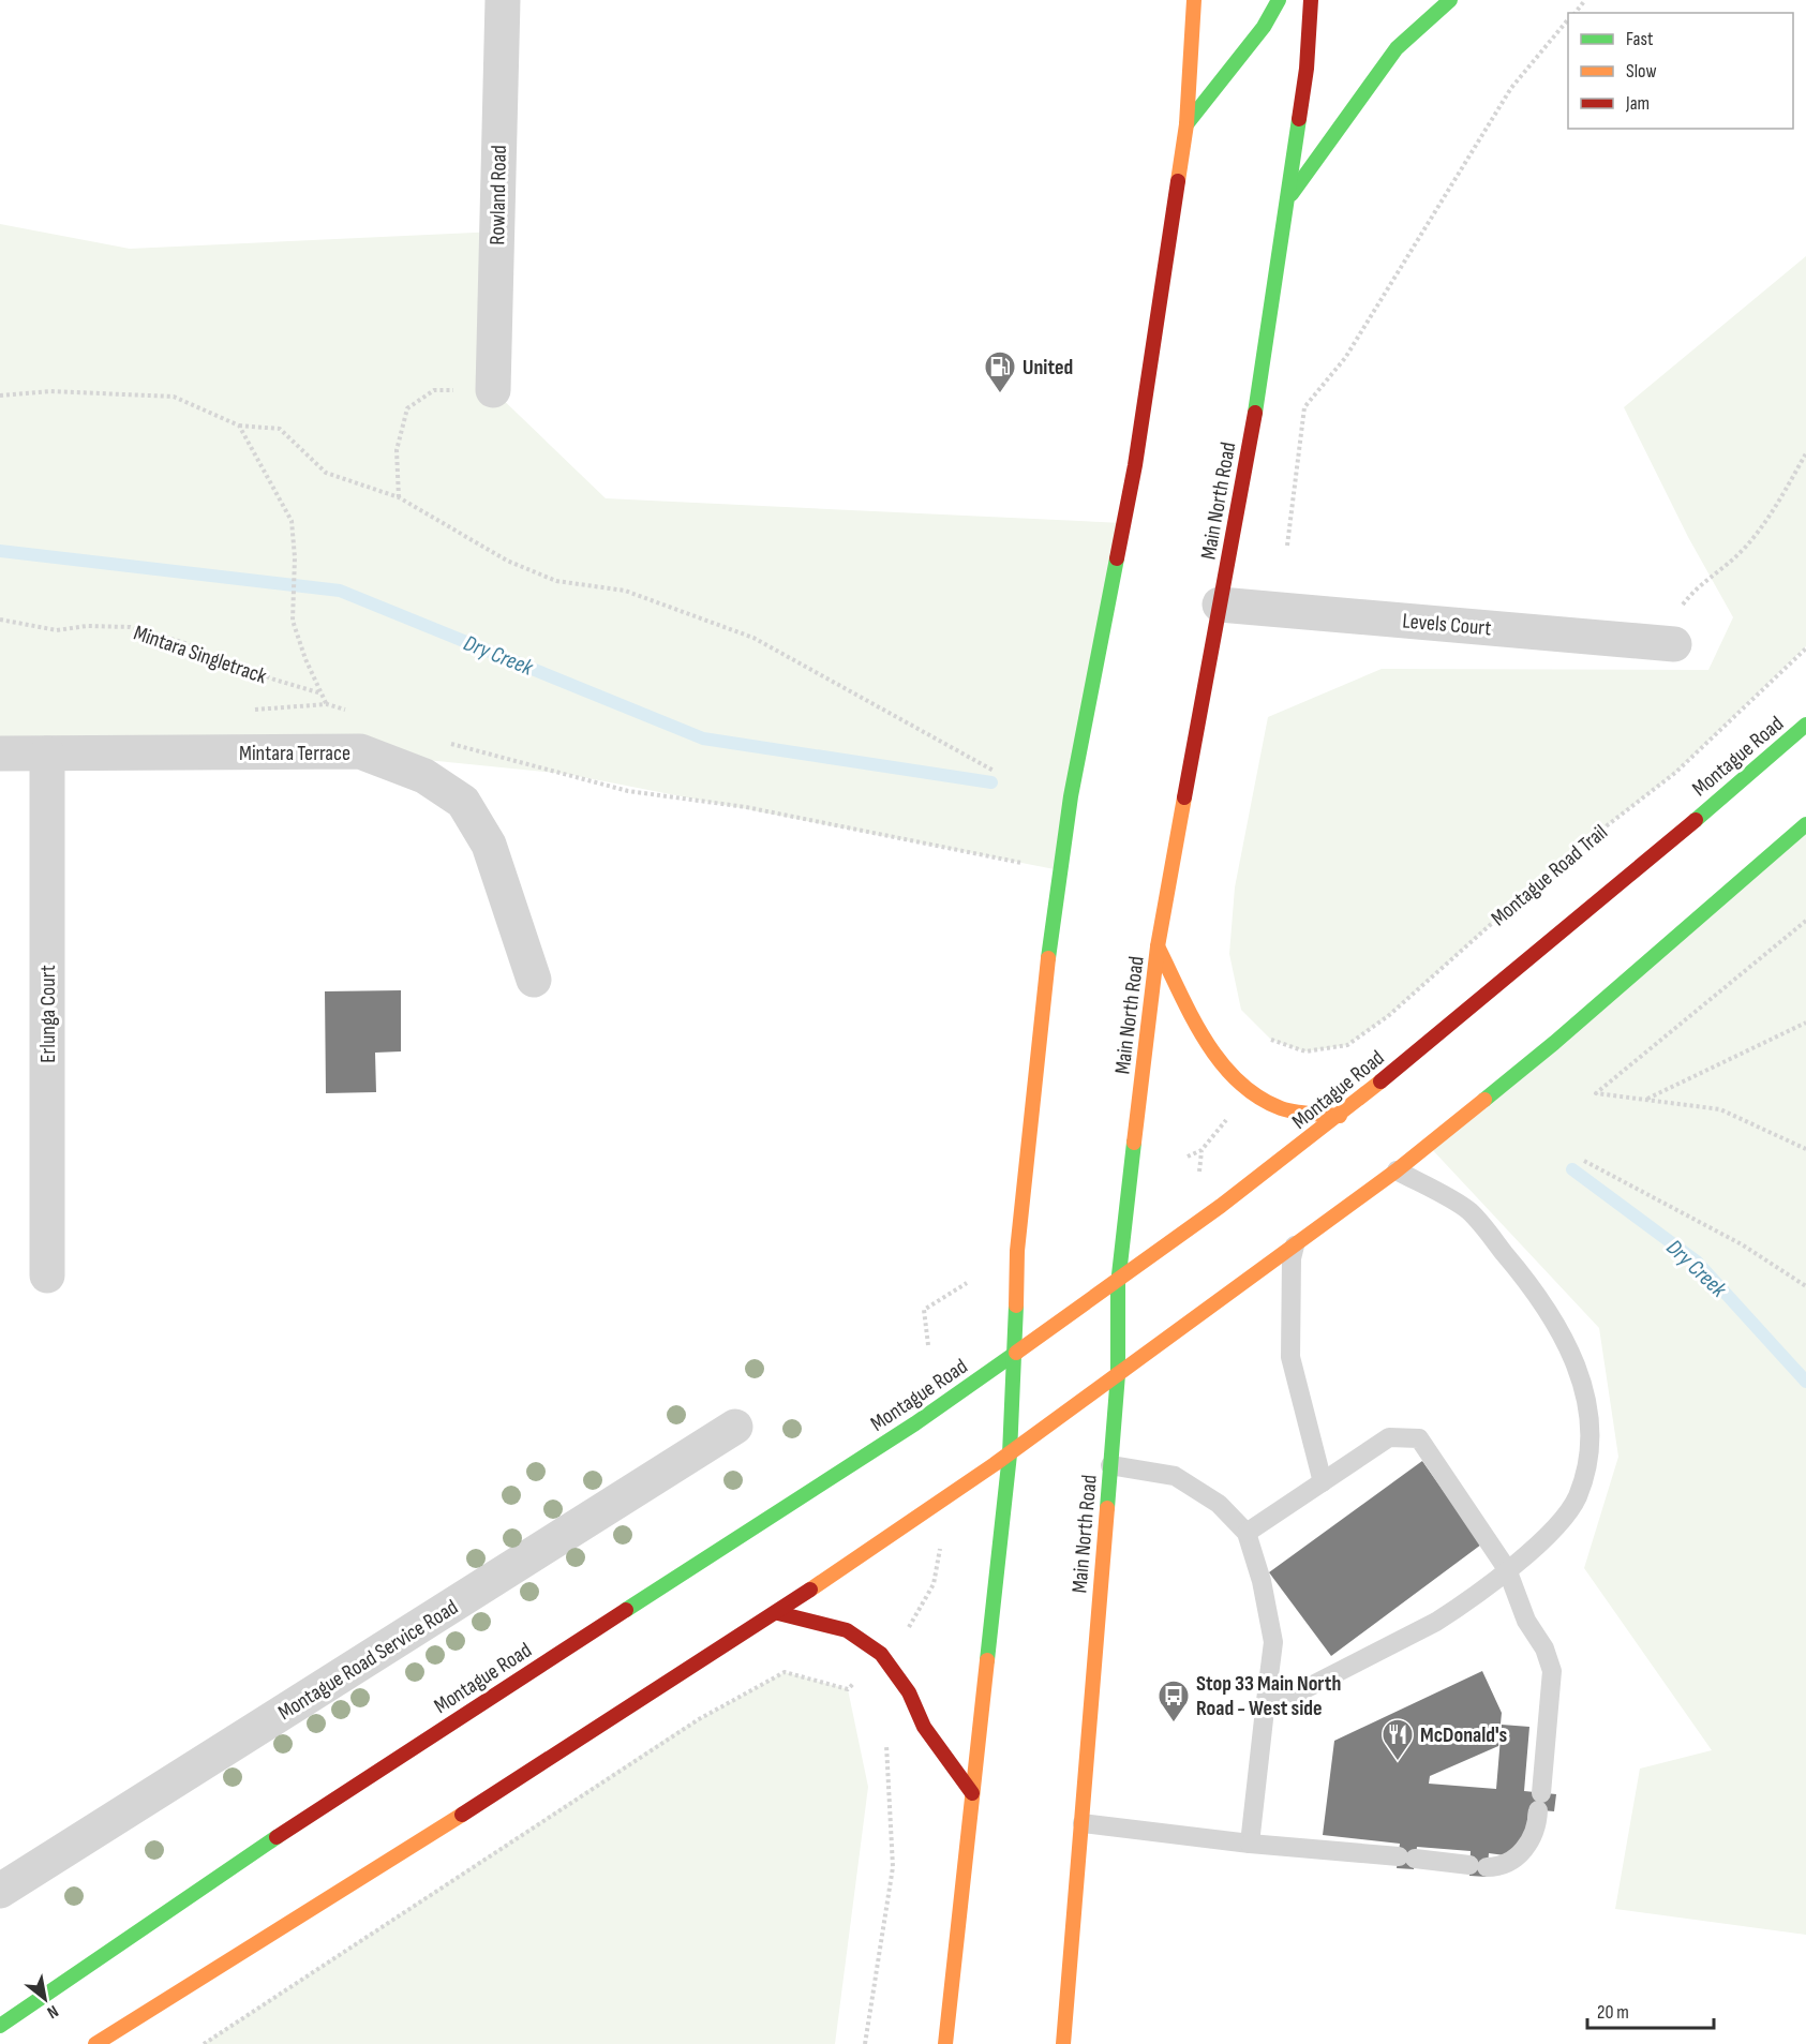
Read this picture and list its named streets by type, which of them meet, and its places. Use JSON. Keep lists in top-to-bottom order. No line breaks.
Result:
{"streets":{"main road":["Main North Road","Montague Road"],"street":["Rowland Road","Levels Court","Mintara Terrace","Erlunga Court","Montague Road Service Road"],"path":["Mintara Singletrack","Montague Road Trail"]},"crossings":[["Main North Road","Levels Court"],["Main North Road","Montague Road"],["Mintara Terrace","Erlunga Court"]],"water":["Dry Creek"],"places":{"fuel station":["United"],"bus stop":["Stop 33 Main North Road - West side"],"restaurant":["McDonald's"]},"legend":["Fast","Slow","Jam"],"scale_bar":"20 m","north":"bottom right"}
